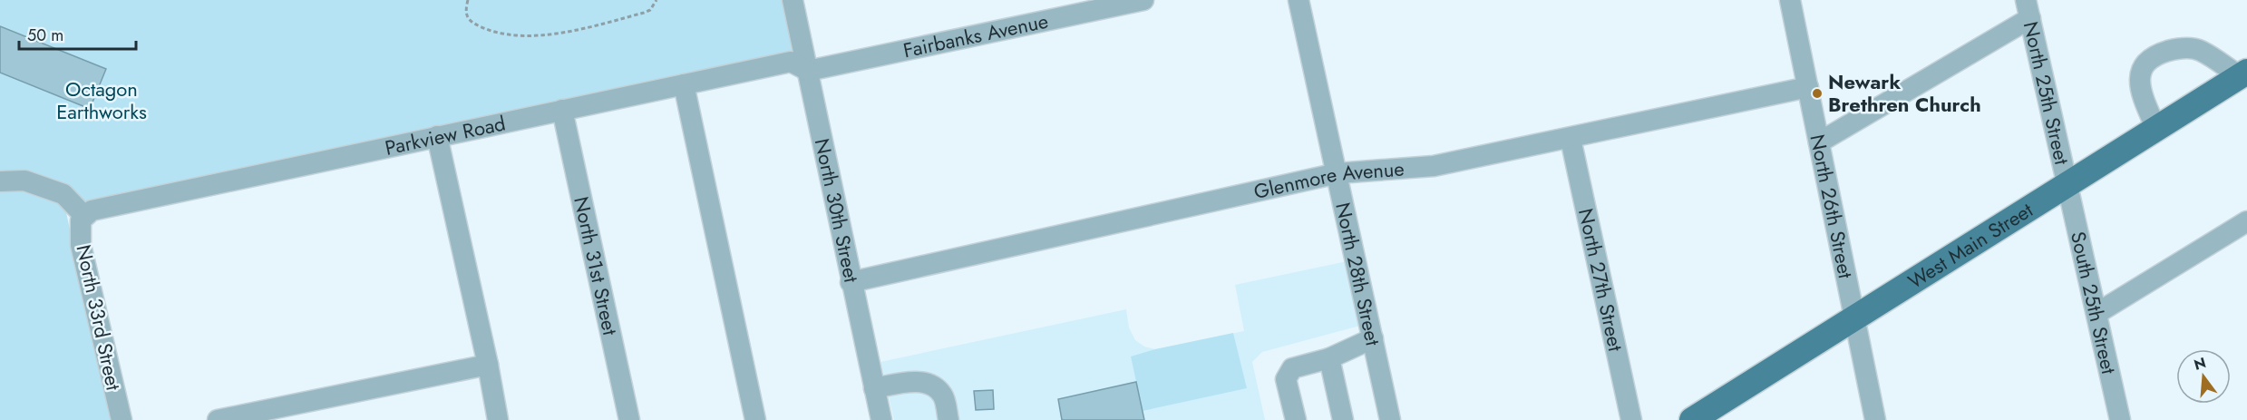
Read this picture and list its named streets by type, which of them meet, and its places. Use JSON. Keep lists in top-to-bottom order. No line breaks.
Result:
{"streets":{"main road":["West Main Street"],"street":["Fairbanks Avenue","North 25th Street","Parkview Road","Glenmore Avenue","North 26th Street","North 30th Street","North 31st Street","North 28th Street","North 27th Street","South 25th Street","North 33rd Street"]},"crossings":[["Fairbanks Avenue","Parkview Road"],["Fairbanks Avenue","North 30th Street"],["North 25th Street","West Main Street"],["North 25th Street","South 25th Street"],["Parkview Road","North 30th Street"],["Parkview Road","North 31st Street"],["Parkview Road","North 33rd Street"],["Glenmore Avenue","North 26th Street"],["Glenmore Avenue","North 30th Street"],["Glenmore Avenue","North 28th Street"],["Glenmore Avenue","North 27th Street"],["North 26th Street","West Main Street"],["West Main Street","South 25th Street"]],"parks":["Octagon Earthworks"],"places":["Newark Brethren Church"],"scale_bar":"50 m","north":"top"}
